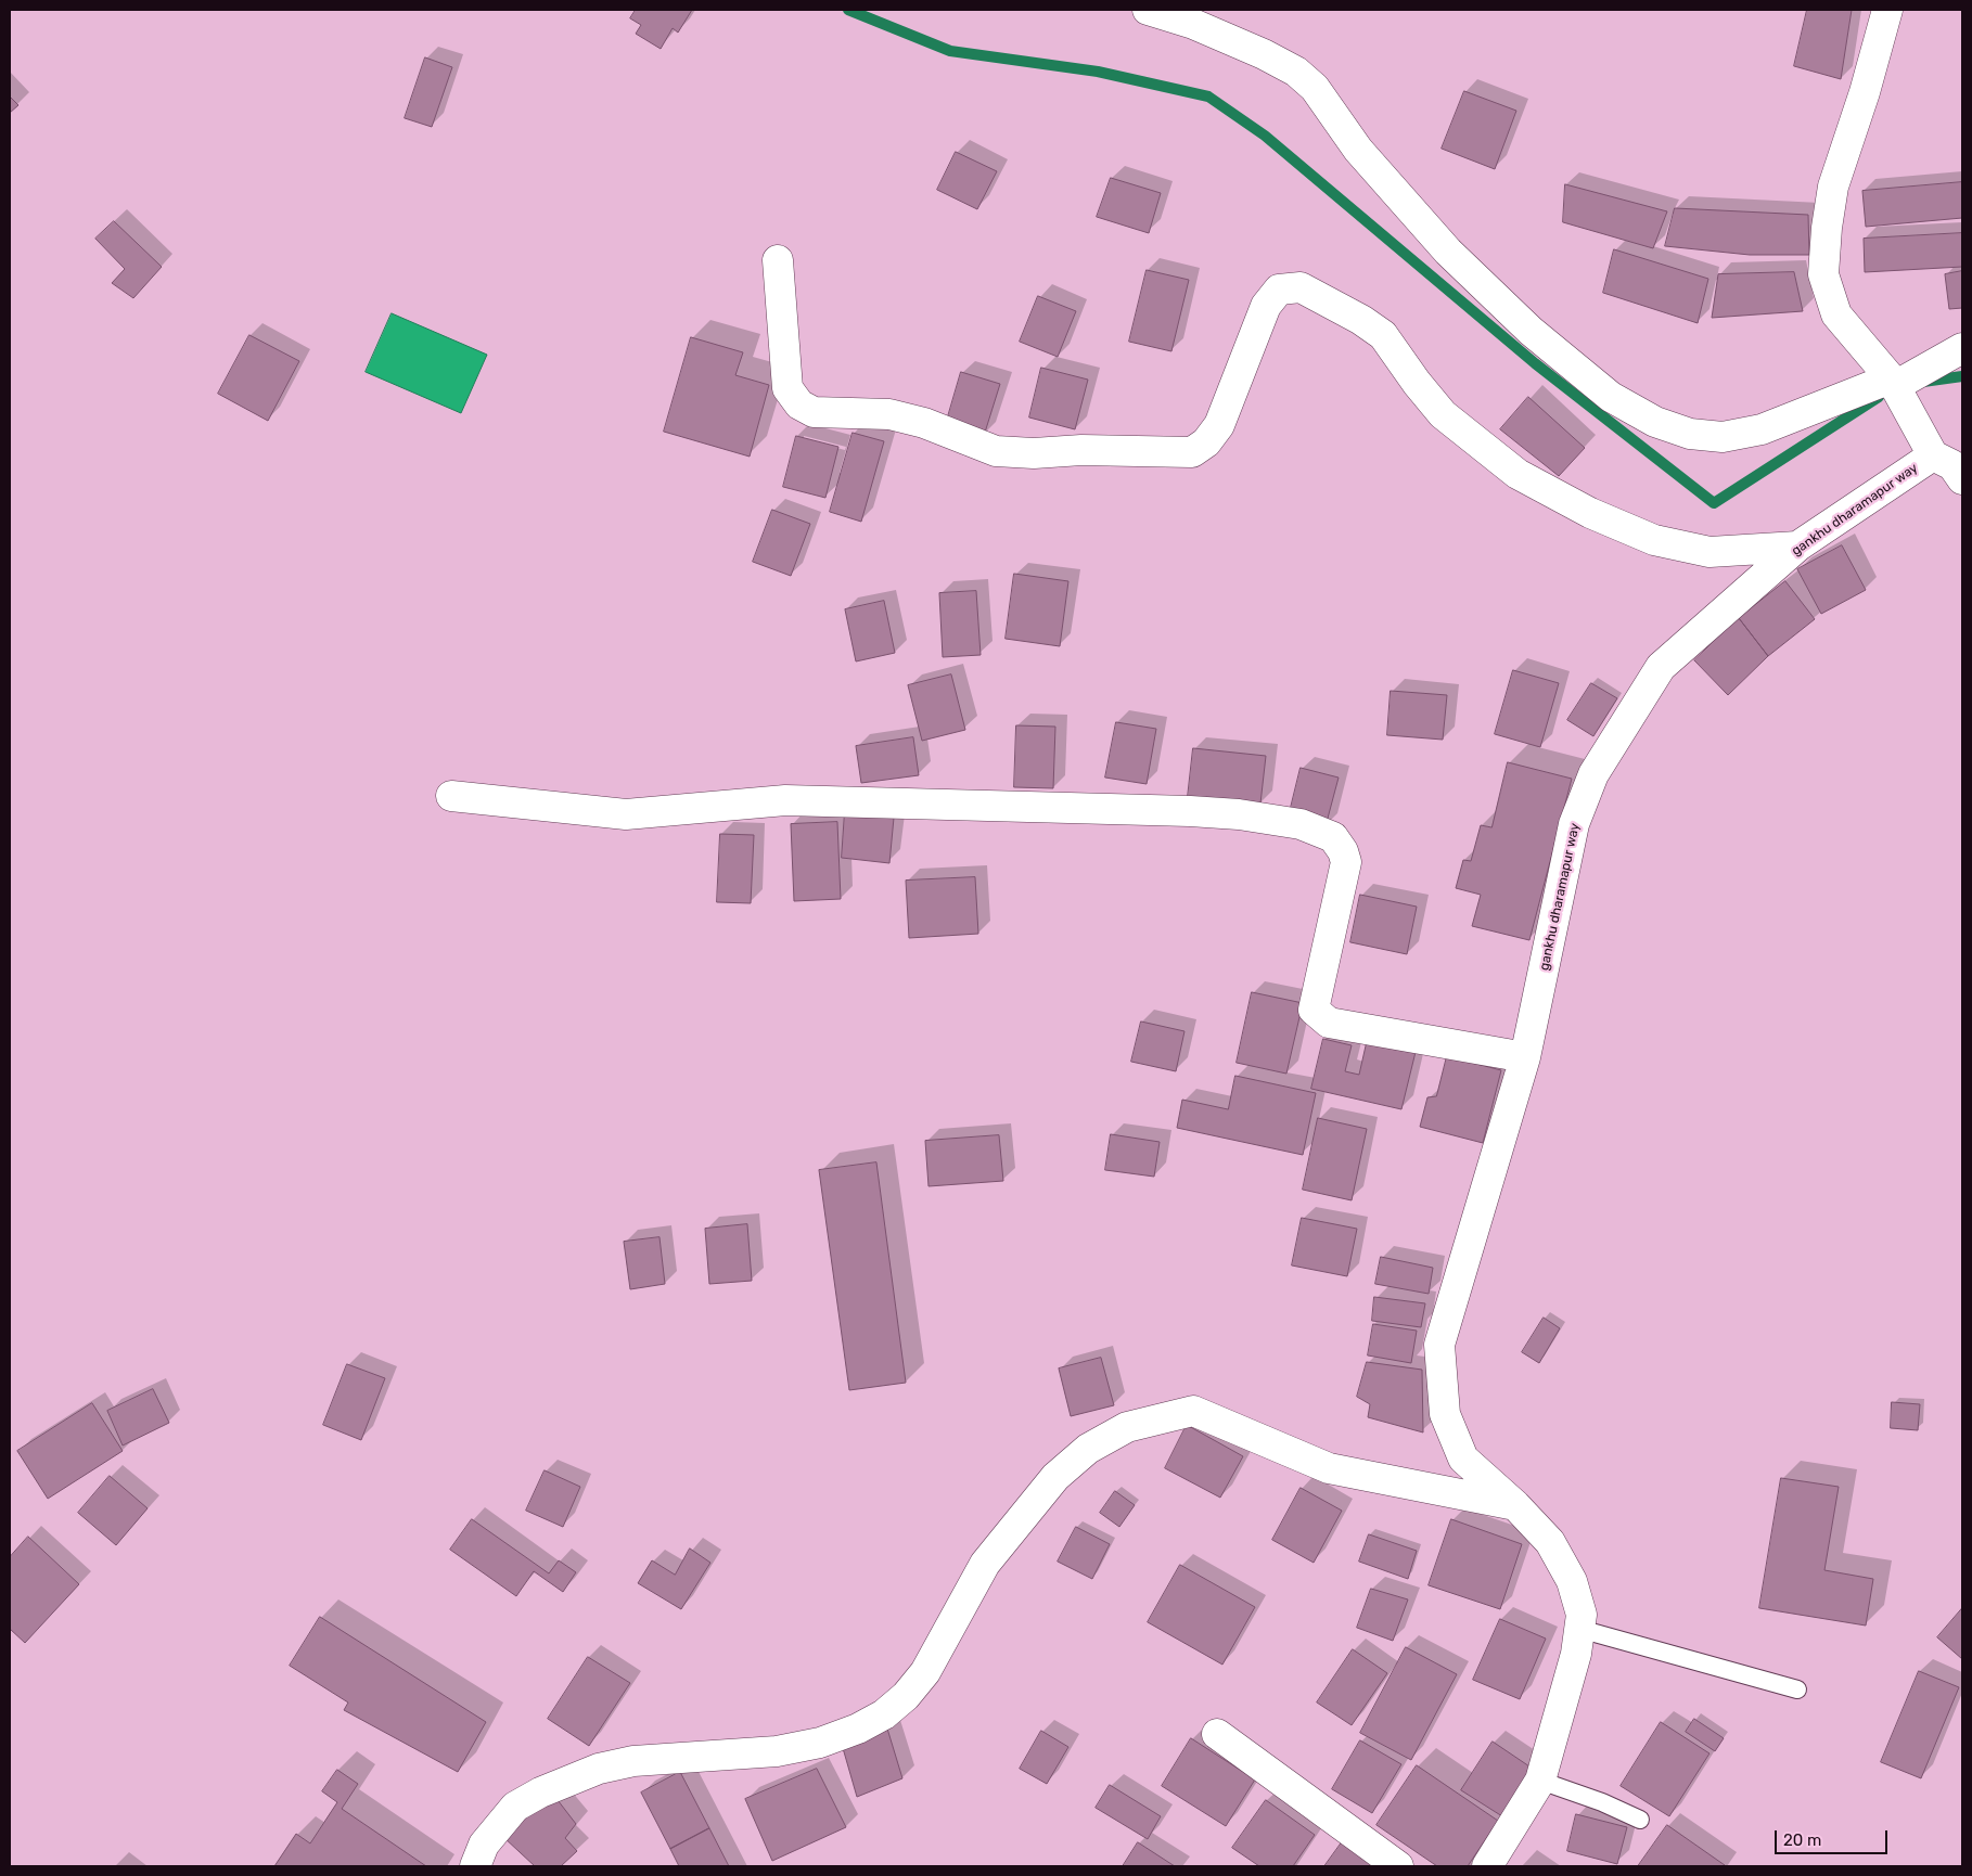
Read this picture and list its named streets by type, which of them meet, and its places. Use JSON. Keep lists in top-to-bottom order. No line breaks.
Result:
{"streets":{"street":["gankhu dharamapur way"]},"scale_bar":"20 m"}
